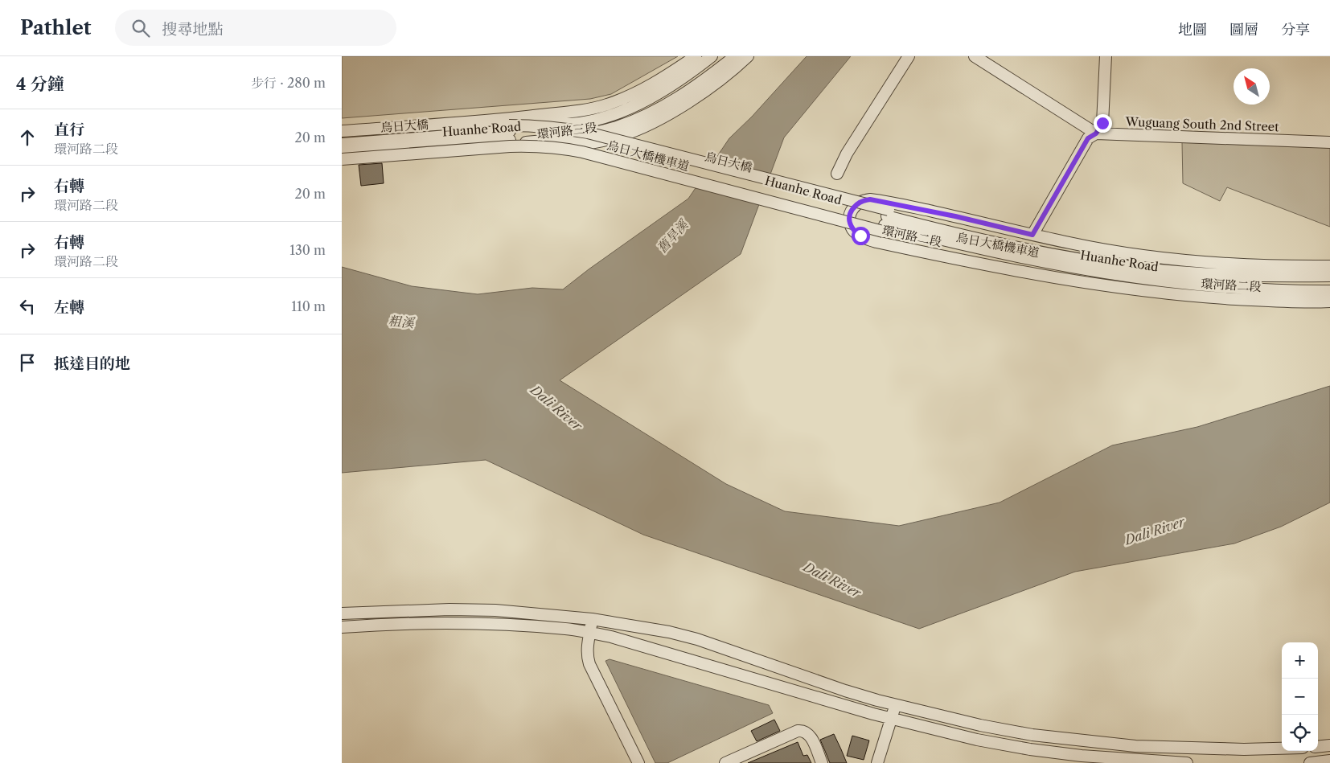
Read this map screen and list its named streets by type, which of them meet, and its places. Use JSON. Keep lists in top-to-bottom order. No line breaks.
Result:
{"streets":{"street":["Wuguang South 2nd Street","烏日大橋","Huanhe Road","環河路三段","烏日大橋機車道","環河路二段"]},"crossings":[["烏日大橋","Huanhe Road"],["烏日大橋","烏日大橋機車道"],["Huanhe Road","烏日大橋機車道"],["環河路三段","烏日大橋機車道"],["烏日大橋機車道","環河路二段"]],"water":["舊旱溪","粗溪","Dali River"],"north":"top left","page":{"header":"Pathlet","search":"搜尋地點","nav":["地圖","圖層","分享"],"heading":["4 分鐘","步行 · 280 m"],"list":[["直行","環河路二段","20 m"],["右轉","環河路二段","20 m"],["右轉","環河路二段","130 m"],["左轉","110 m"],"抵達目的地"],"map_buttons":["+","−"]}}
